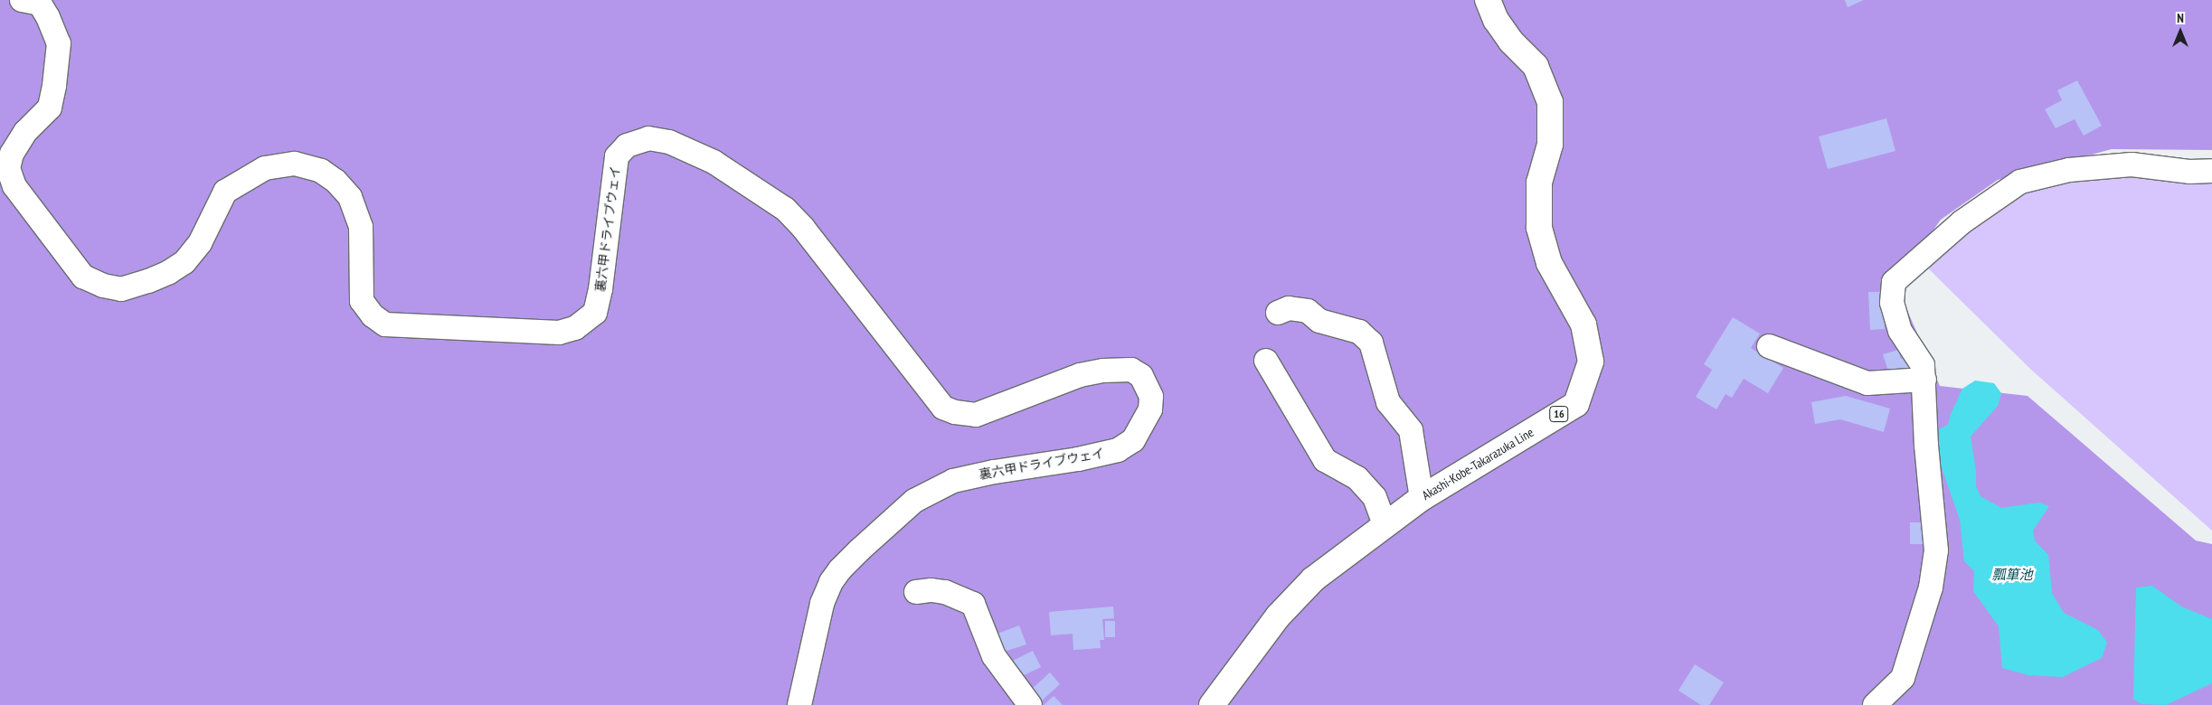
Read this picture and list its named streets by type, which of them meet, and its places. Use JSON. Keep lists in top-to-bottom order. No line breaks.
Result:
{"streets":{"main road":["16","Akashi-Kobe-Takarazuka Line"],"street":["裏六甲ドライブウェイ"]},"water":["瓢箪池"],"north":"top"}
